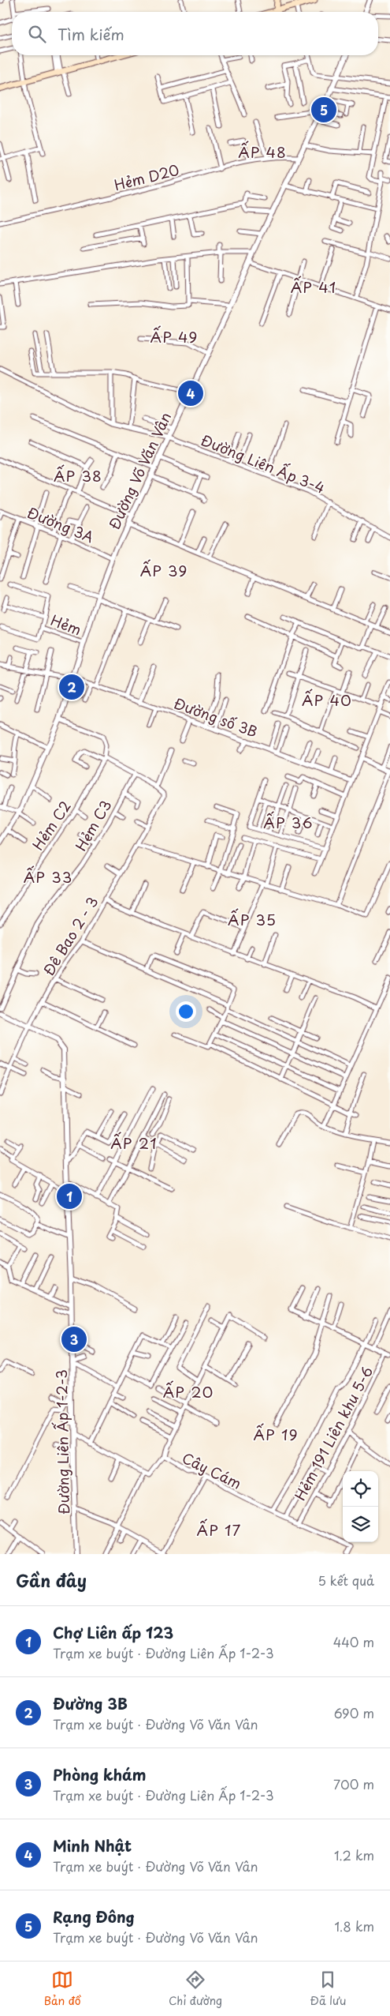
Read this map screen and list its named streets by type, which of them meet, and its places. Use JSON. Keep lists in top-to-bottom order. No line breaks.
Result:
{"streets":{"street":["Hẻm D20","Đường Liên Ấp 3-4","Đường Võ Văn Vân","Đường 3A","Hẻm","Đường số 3B","Hẻm C2","Hẻm C3","Đê Bao 2 - 3","Hẻm 191 Liên khu 5-6","Đường Liên Ấp 1-2-3","Cây Cám"]},"crossings":[["Hẻm D20","Đường Võ Văn Vân"],["Đường Liên Ấp 3-4","Đường Võ Văn Vân"],["Đường Võ Văn Vân","Đường 3A"],["Đường Võ Văn Vân","Hẻm"],["Đường Võ Văn Vân","Đường số 3B"],["Đê Bao 2 - 3","Đường Liên Ấp 1-2-3"],["Hẻm 191 Liên khu 5-6","Cây Cám"]],"districts":["ẤP 48","ẤP 41","ẤP 49","ẤP 38","ẤP 39","ẤP 40","ẤP 36","ẤP 33","ẤP 35","ẤP 21","ẤP 20","ẤP 19","ẤP 17"],"page":{"search":"Tìm kiếm","pins":["5","4","2","1","3"],"heading":["Gần đây","5 kết quả"],"list":[{"mark":"1","name":"Chợ Liên ấp 123","note":"Trạm xe buýt · Đường Liên Ấp 1-2-3","value":"440 m"},{"mark":"2","name":"Đường 3B","note":"Trạm xe buýt · Đường Võ Văn Vân","value":"690 m"},{"mark":"3","name":"Phòng khám","note":"Trạm xe buýt · Đường Liên Ấp 1-2-3","value":"700 m"},{"mark":"4","name":"Minh Nhật","note":"Trạm xe buýt · Đường Võ Văn Vân","value":"1.2 km"},{"mark":"5","name":"Rạng Đông","note":"Trạm xe buýt · Đường Võ Văn Vân","value":"1.8 km"}],"nav":["Bản đồ","Chỉ đường","Đã lưu"]}}
